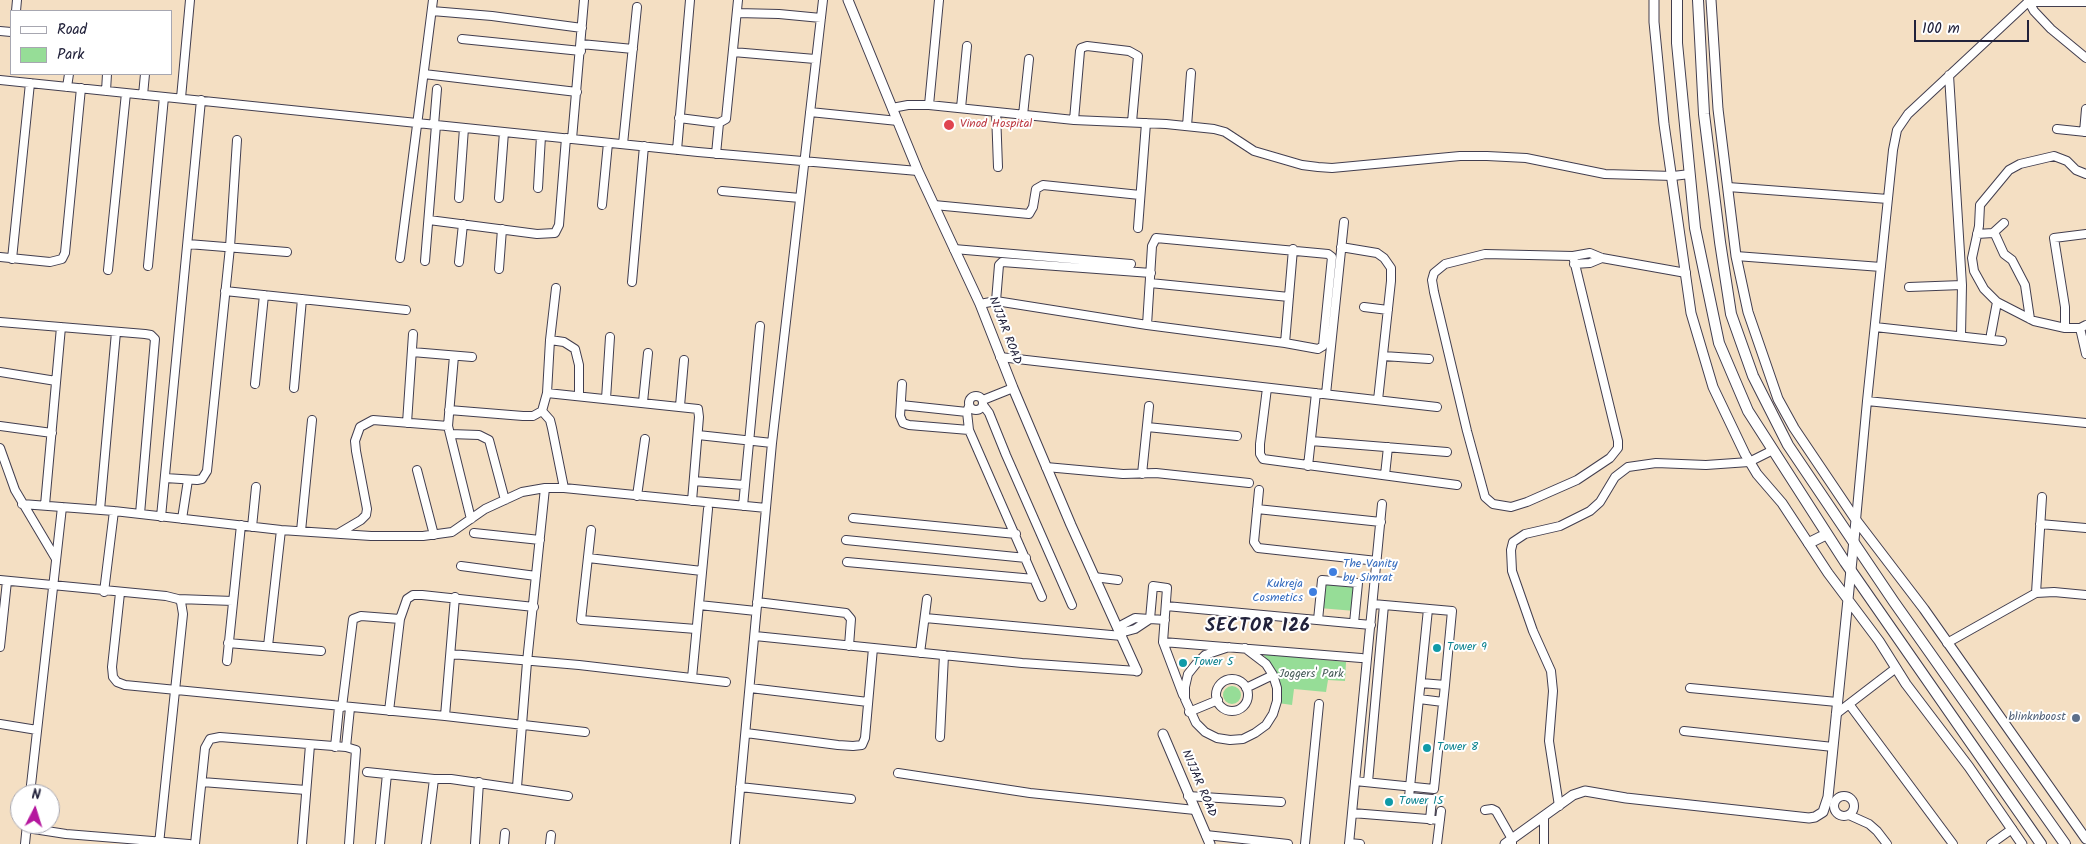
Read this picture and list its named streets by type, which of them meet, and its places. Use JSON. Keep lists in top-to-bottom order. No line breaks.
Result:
{"streets":{"street":["NIJJAR ROAD"]},"districts":["SECTOR 126"],"parks":["Joggers' Park"],"places":["Vinod Hospital","The Vanity by Simrat","Kukreja Cosmetics","Tower 9","Tower 5","blinknboost","Tower 8","Tower 15"],"legend":["Road","Park"],"scale_bar":"100 m","north":"top"}
